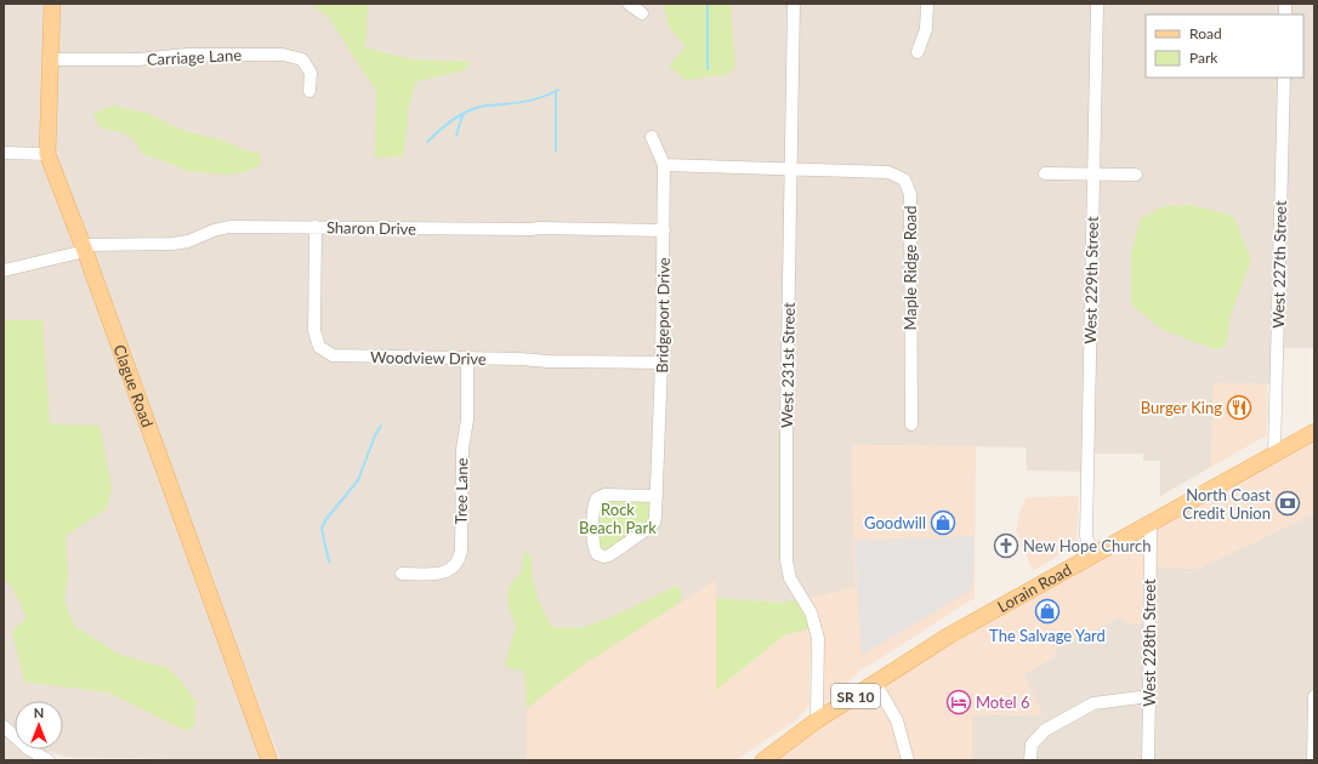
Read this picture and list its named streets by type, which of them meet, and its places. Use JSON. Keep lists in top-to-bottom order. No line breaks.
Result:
{"streets":{"main road":["Clague Road","Lorain Road","SR 10"],"street":["Carriage Lane","Sharon Drive","West 227th Street","Maple Ridge Road","West 229th Street","Bridgeport Drive","Woodview Drive","West 231st Street","Tree Lane","West 228th Street"]},"crossings":[["Carriage Lane","Clague Road"],["Sharon Drive","Bridgeport Drive"],["Sharon Drive","Woodview Drive"],["Sharon Drive","Clague Road"],["West 227th Street","Lorain Road"],["Maple Ridge Road","Bridgeport Drive"],["Maple Ridge Road","West 231st Street"],["West 229th Street","Lorain Road"],["Bridgeport Drive","Woodview Drive"],["Woodview Drive","Tree Lane"],["West 231st Street","Lorain Road"],["Lorain Road","West 228th Street"]],"parks":["Rock Beach Park"],"places":{"restaurant":["Burger King"],"bank":["North Coast Credit Union"],"shop":["Goodwill","The Salvage Yard"],"church":["New Hope Church"],"hotel":["Motel 6"]},"legend":["Road","Park"],"north":"top"}
